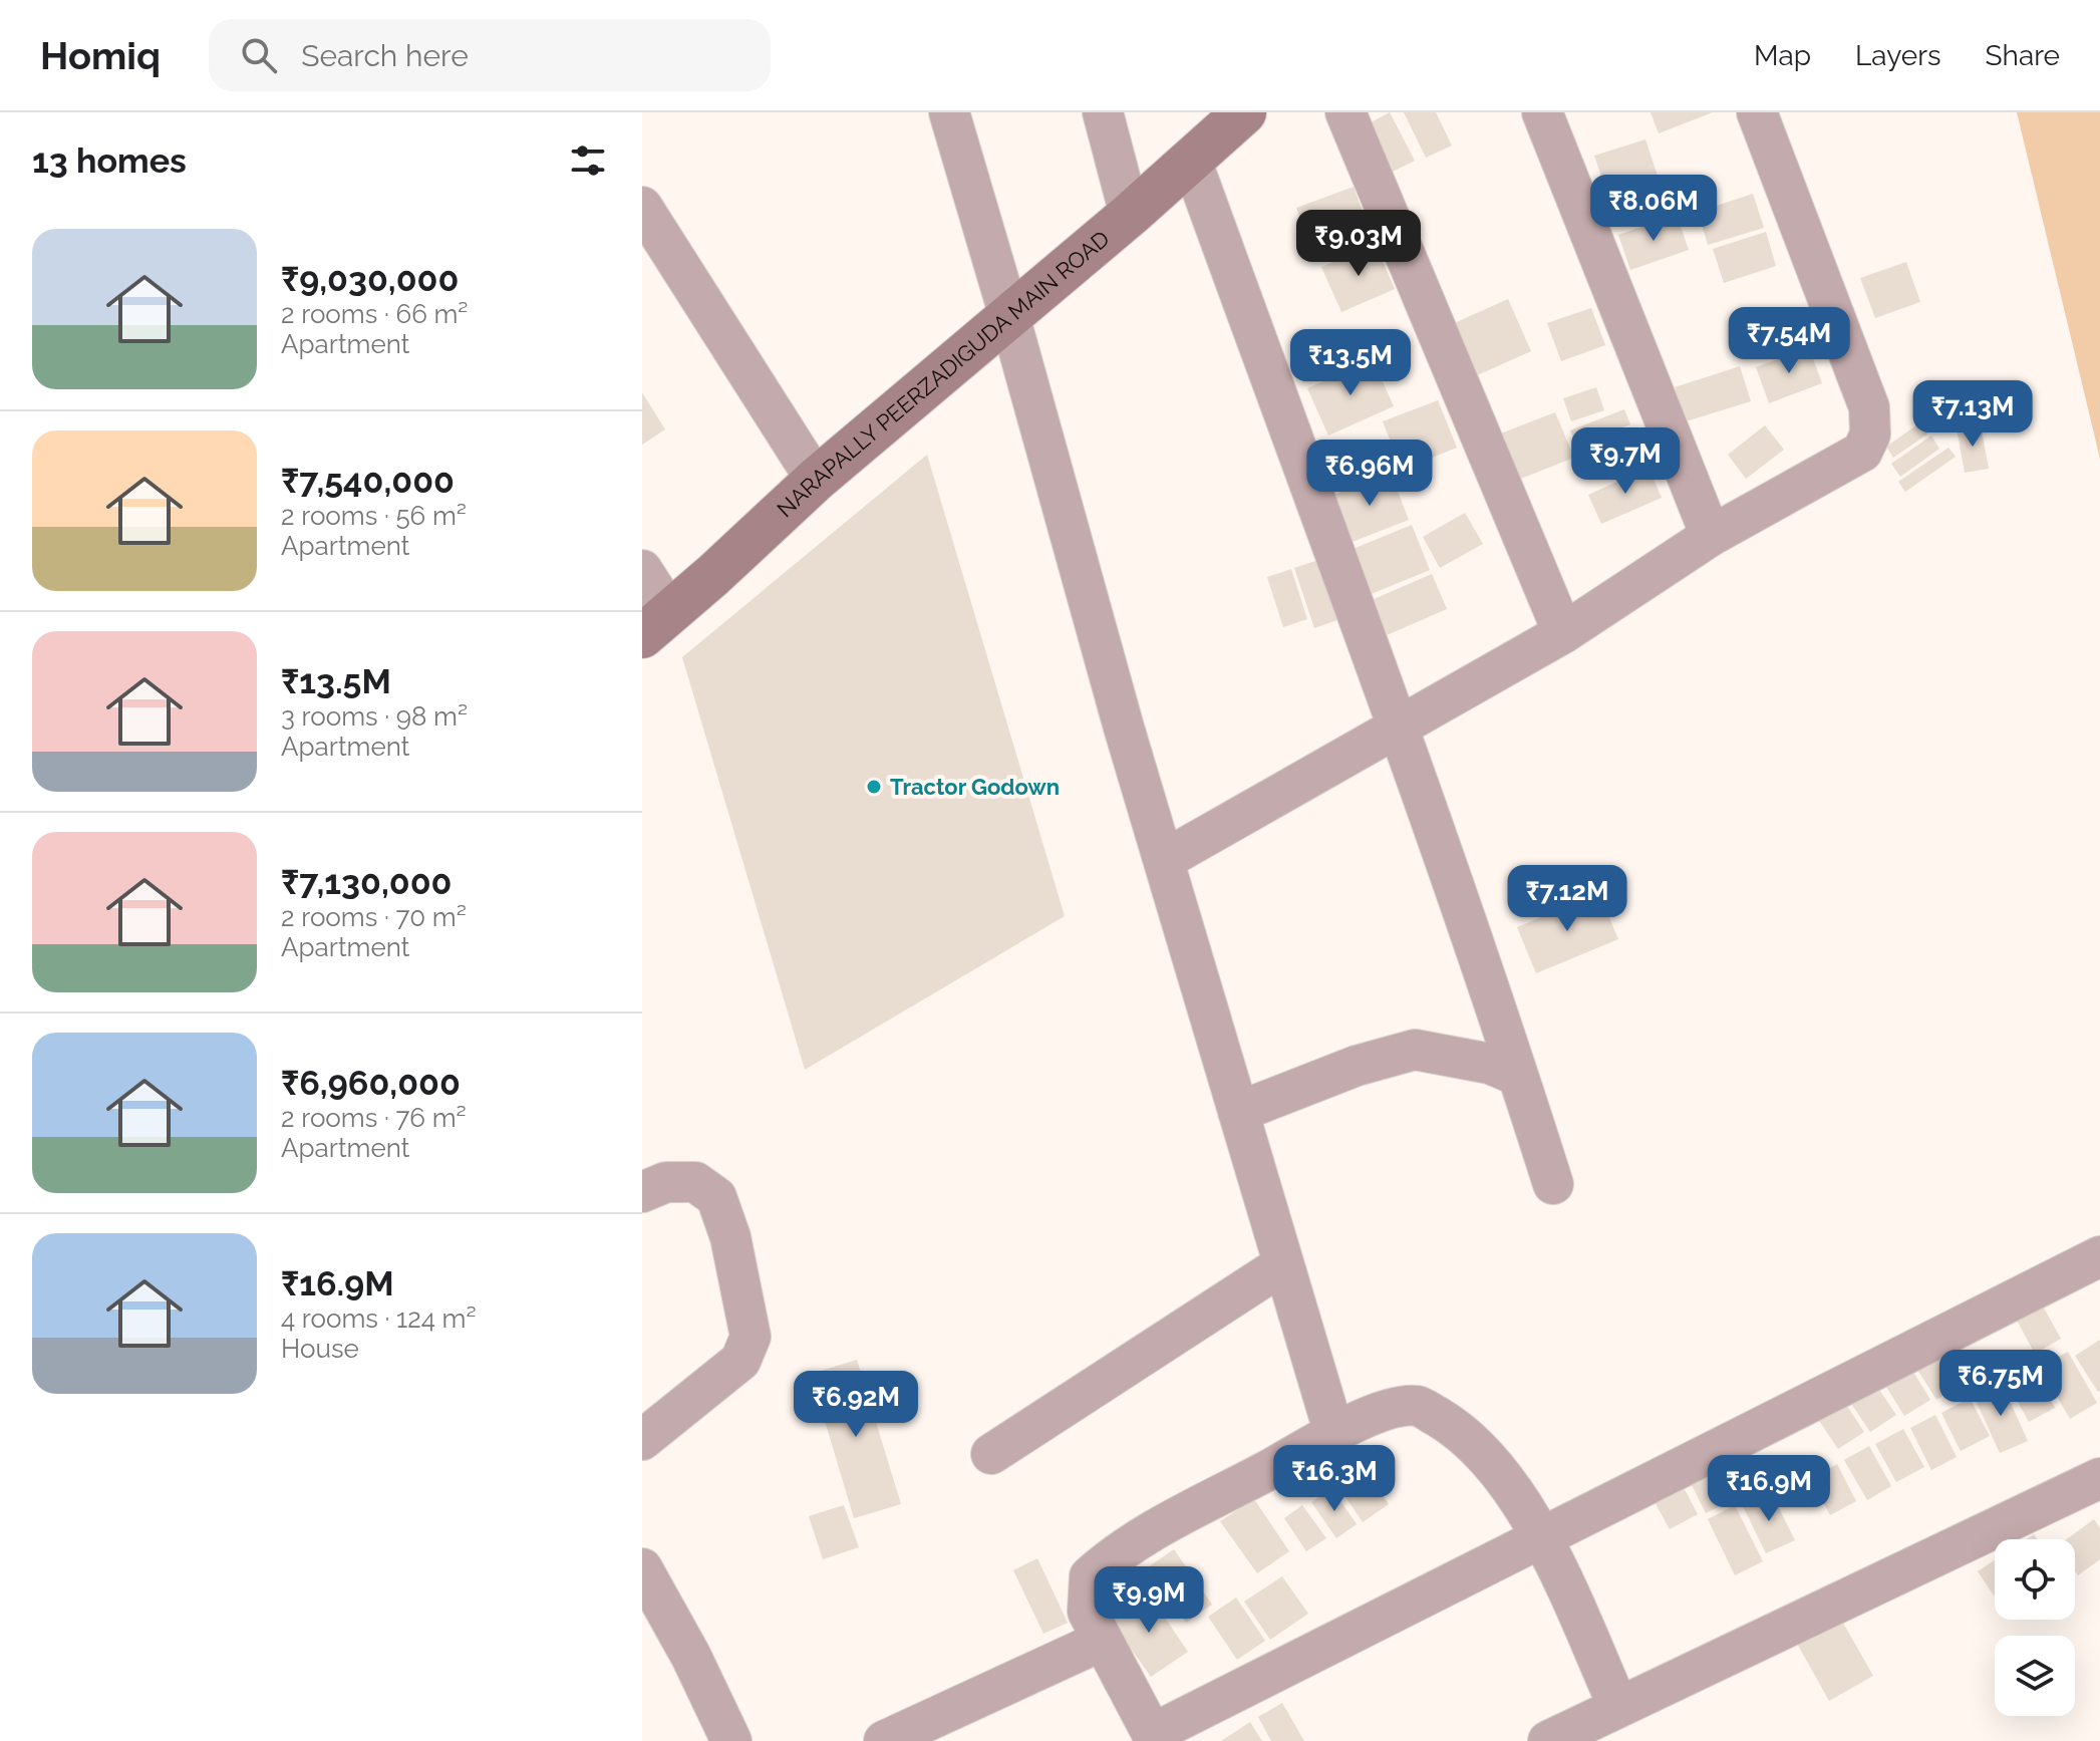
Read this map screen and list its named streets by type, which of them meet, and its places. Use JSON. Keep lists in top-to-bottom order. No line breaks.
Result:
{"streets":{"street":["NARAPALLY PEERZADIGUDA MAIN ROAD"]},"places":["Tractor Godown"],"page":{"header":"Homiq","search":"Search here","nav":["Map","Layers","Share"],"heading":"13 homes","price":["₹8.06M","₹9.03M","₹7.54M","₹13.5M","₹7.13M","₹9.7M","₹6.96M","₹7.12M","₹6.75M","₹6.92M","₹16.3M","₹16.9M","₹9.9M"],"list":[{"name":"₹9,030,000","note":"2 rooms · 66 m² · Apartment"},{"name":"₹7,540,000","note":"2 rooms · 56 m² · Apartment"},{"name":"₹13.5M","note":"3 rooms · 98 m² · Apartment"},{"name":"₹7,130,000","note":"2 rooms · 70 m² · Apartment"},{"name":"₹6,960,000","note":"2 rooms · 76 m² · Apartment"},{"name":"₹16.9M","note":"4 rooms · 124 m² · House"}]}}
